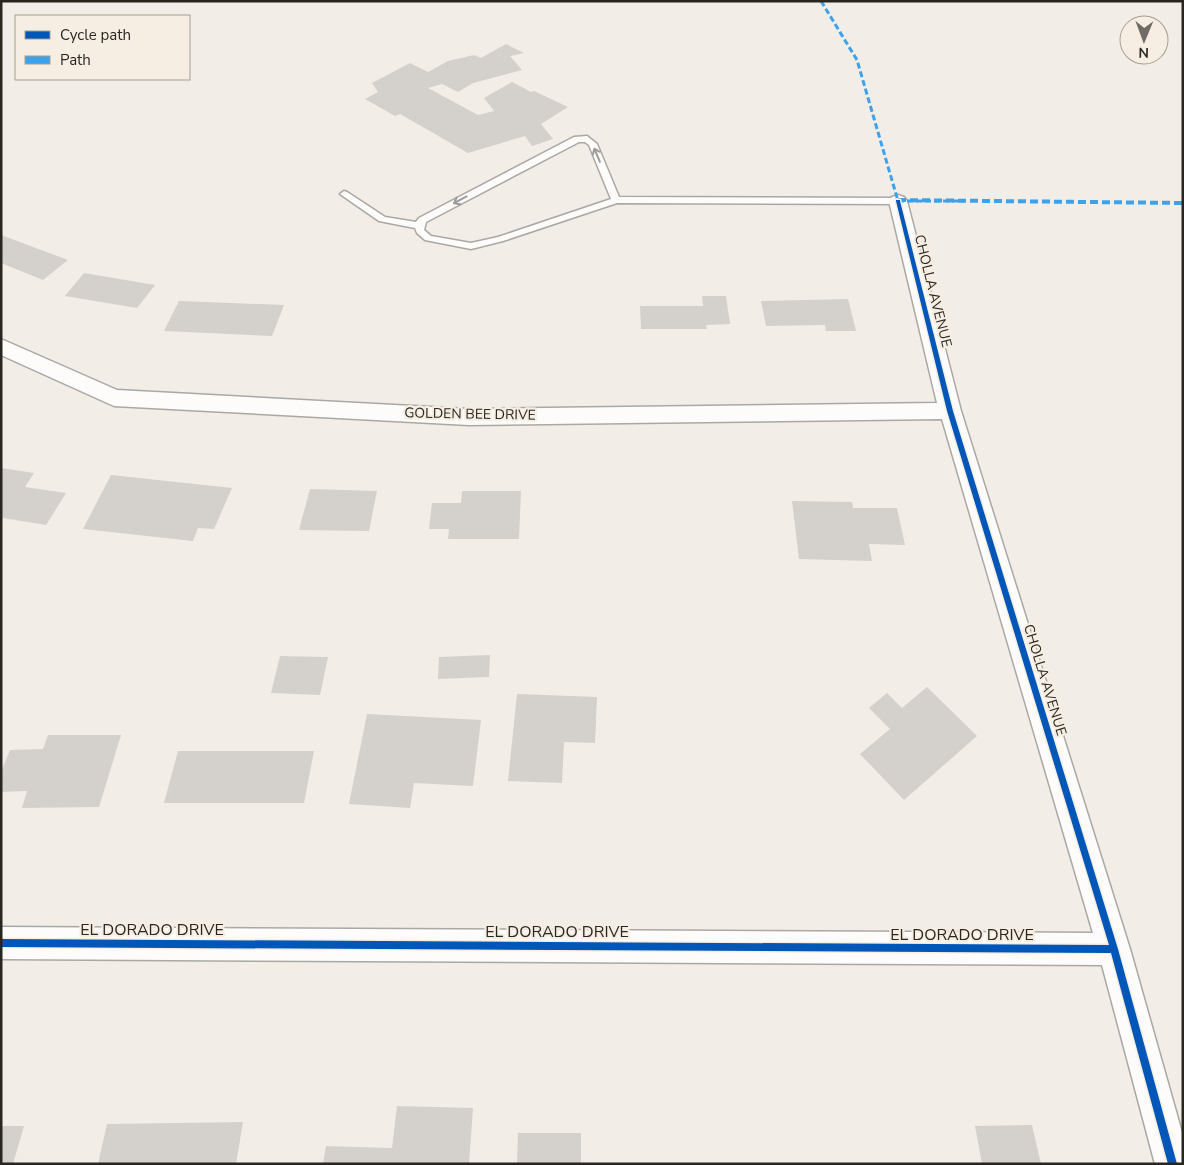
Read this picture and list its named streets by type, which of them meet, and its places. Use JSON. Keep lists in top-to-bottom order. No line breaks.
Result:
{"streets":{"street":["CHOLLA AVENUE","GOLDEN BEE DRIVE","EL DORADO DRIVE"]},"crossings":[["CHOLLA AVENUE","GOLDEN BEE DRIVE"],["CHOLLA AVENUE","EL DORADO DRIVE"]],"legend":["Cycle path","Path"],"north":"bottom"}
